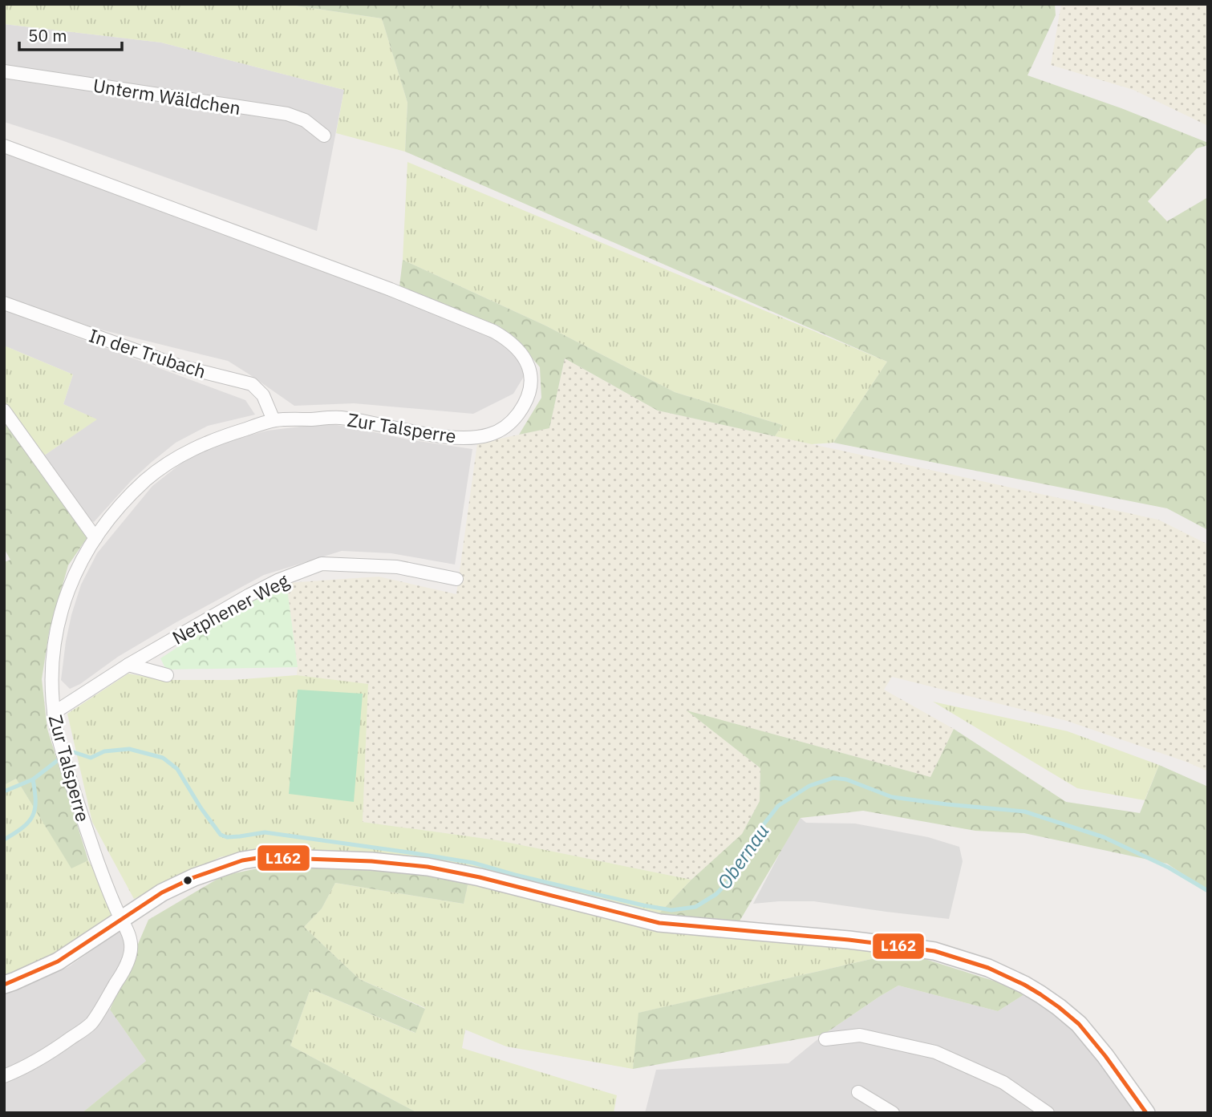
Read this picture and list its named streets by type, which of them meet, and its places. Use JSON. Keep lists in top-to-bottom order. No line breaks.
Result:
{"streets":{"street":["Unterm Wäldchen","In der Trubach","Zur Talsperre","Netphener Weg"]},"crossings":[["In der Trubach","Zur Talsperre"],["Zur Talsperre","Netphener Weg"]],"water":["Obernau"],"lines":["transit line L162"],"scale_bar":"50 m"}
